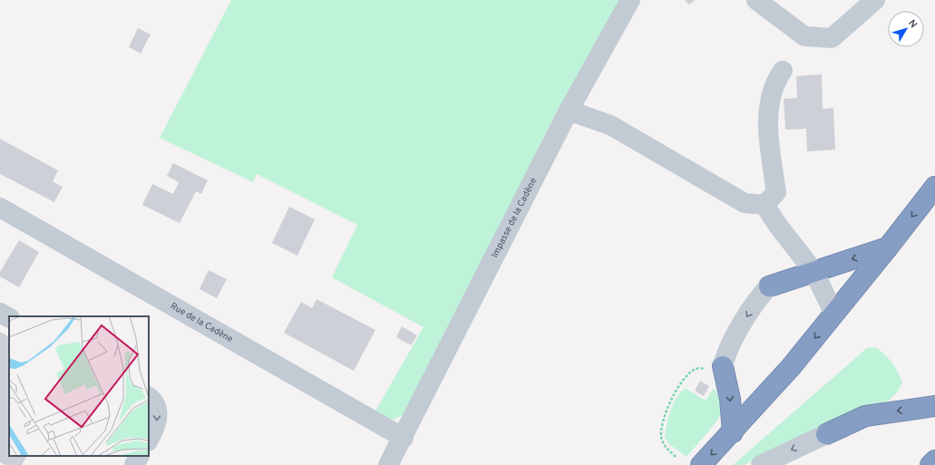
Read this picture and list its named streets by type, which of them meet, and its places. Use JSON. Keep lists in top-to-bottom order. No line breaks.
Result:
{"streets":{"street":["Impasse de la Cadène","Rue de la Cadène"]},"crossings":[["Impasse de la Cadène","Rue de la Cadène"]],"north":"top right"}
